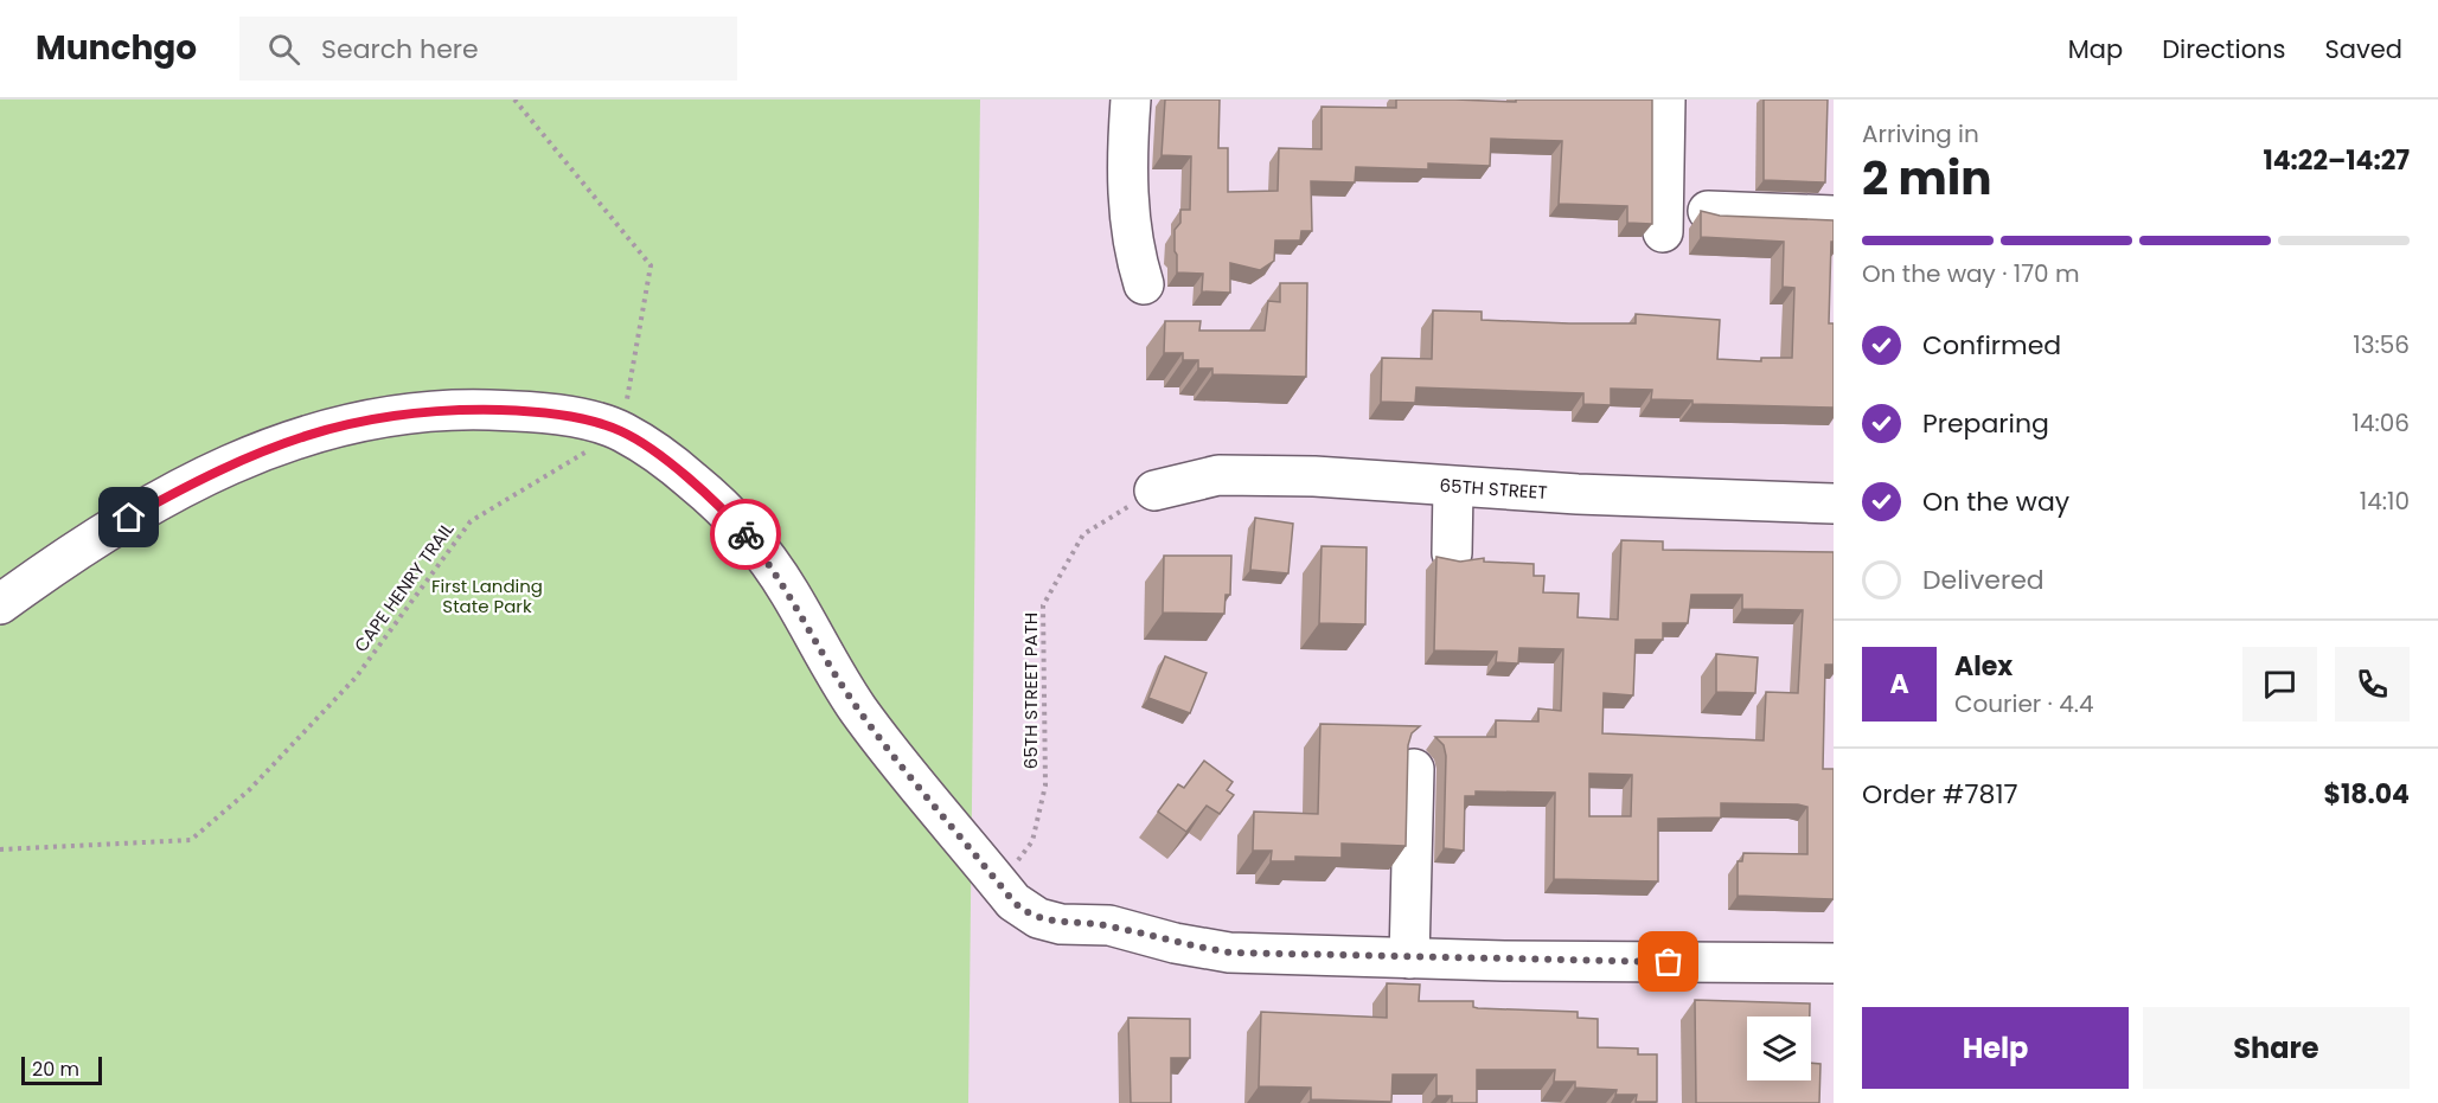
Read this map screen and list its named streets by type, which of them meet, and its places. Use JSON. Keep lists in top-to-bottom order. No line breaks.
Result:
{"streets":{"street":["65TH STREET"],"path":["CAPE HENRY TRAIL","65TH STREET PATH"]},"crossings":[["65TH STREET","65TH STREET PATH"]],"parks":["First Landing State Park"],"scale_bar":"20 m","page":{"header":"Munchgo","search":"Search here","nav":["Map","Directions","Saved"],"heading":["2 min","Arriving in","14:22–14:27"],"panel":["Alex","Courier · 4.4","Order #7817","$18.04"],"bar":"On the way · 170 m","list":[["Confirmed","13:56"],["Preparing","14:06"],["On the way","14:10"],"Delivered"],"round":"A","buttons":["Help","Share"],"scale":"20 m"}}
